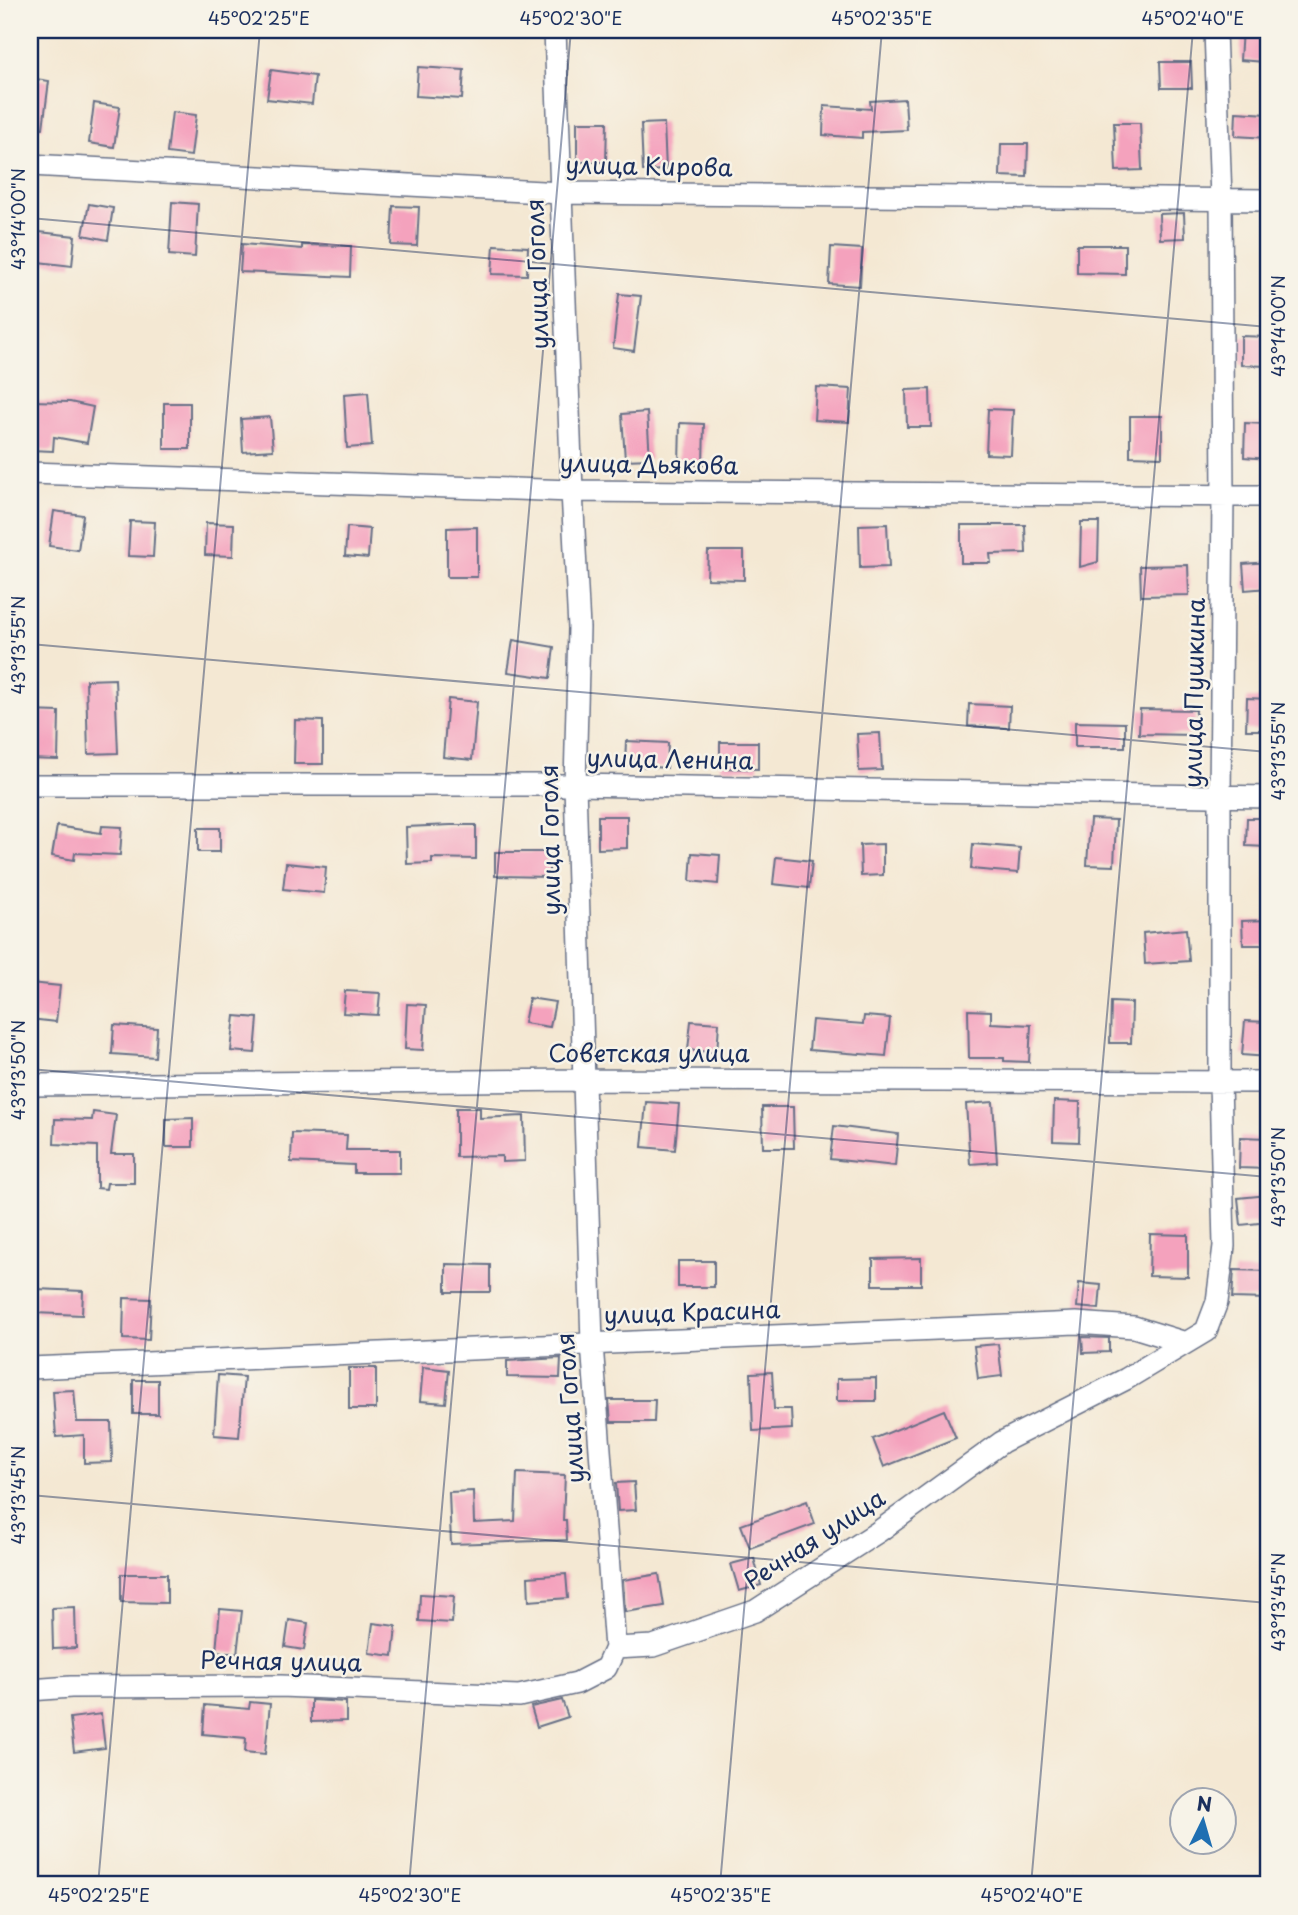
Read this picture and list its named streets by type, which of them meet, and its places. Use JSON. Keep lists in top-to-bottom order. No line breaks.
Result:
{"streets":{"street":["улица Кирова","улица Гоголя","улица Дьякова","улица Пушкина","улица Ленина","Советская улица","улица Красина","Речная улица"]},"crossings":[["улица Кирова","улица Гоголя"],["улица Кирова","улица Пушкина"],["улица Гоголя","улица Дьякова"],["улица Гоголя","улица Ленина"],["улица Гоголя","Советская улица"],["улица Гоголя","улица Красина"],["улица Гоголя","Речная улица"],["улица Дьякова","улица Пушкина"],["улица Пушкина","улица Ленина"],["улица Пушкина","Советская улица"],["улица Пушкина","улица Красина"],["улица Пушкина","Речная улица"],["улица Красина","Речная улица"]],"north":"top","coordinates":["45°02'25\"E","45°02'30\"E","45°02'35\"E","45°02'40\"E","43°14'00\"N","43°13'55\"N","43°13'50\"N","43°13'45\"N"]}
